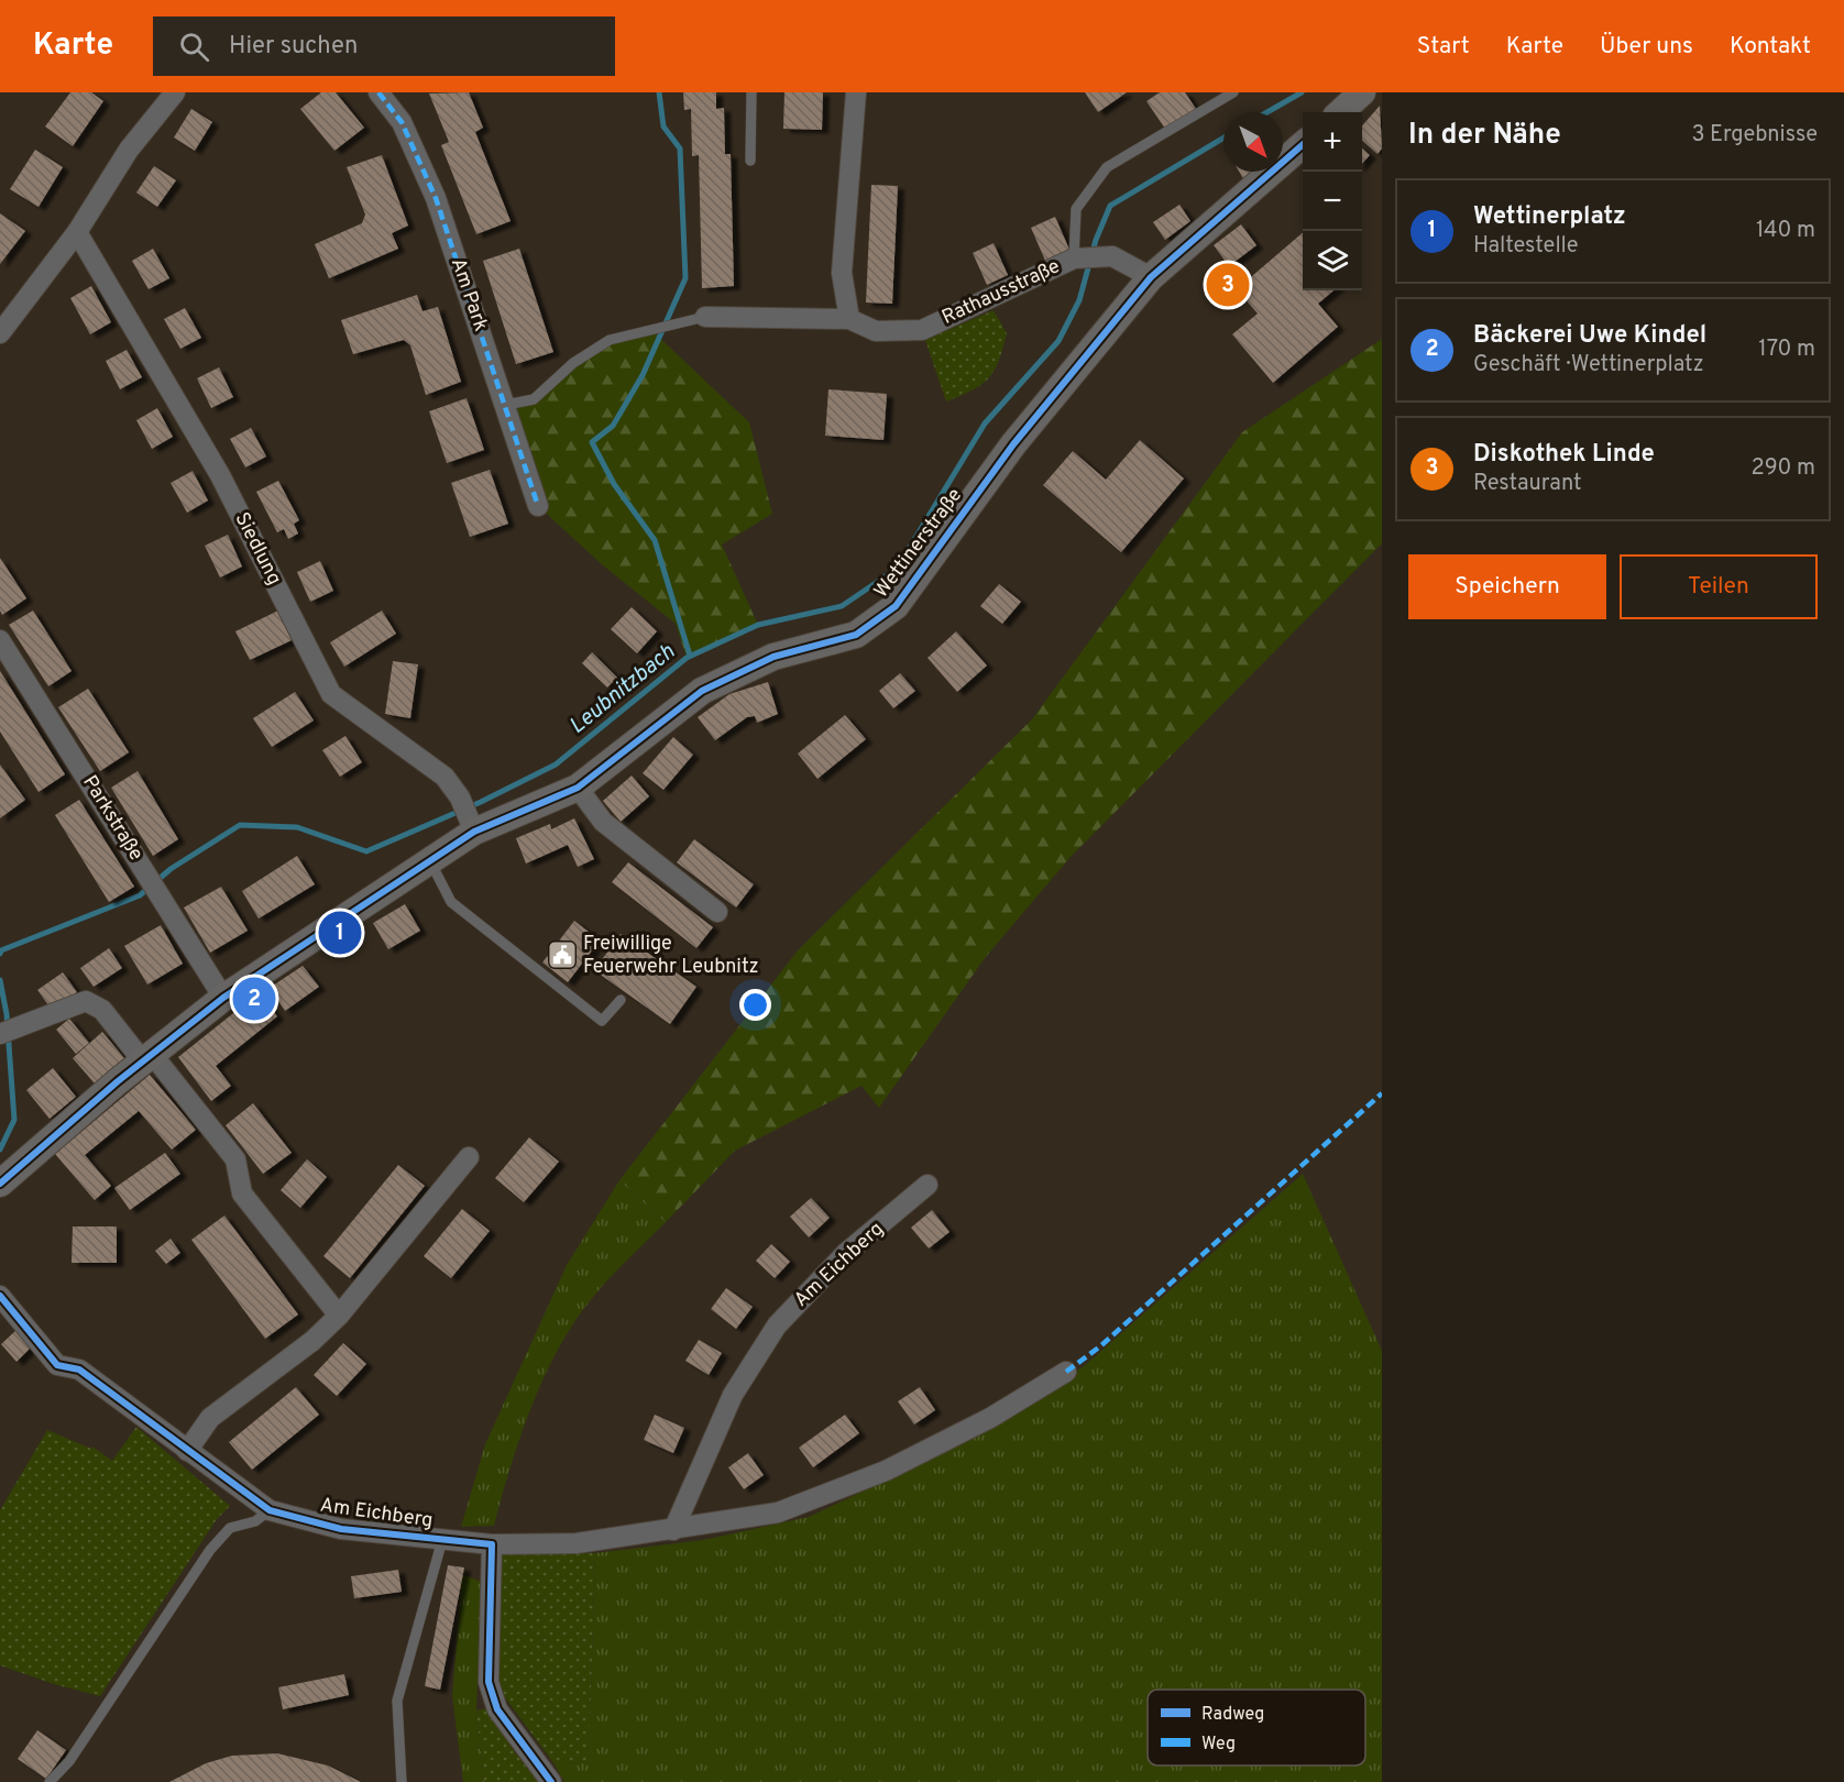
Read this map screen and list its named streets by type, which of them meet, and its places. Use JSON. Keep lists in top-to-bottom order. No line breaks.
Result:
{"streets":{"street":["Rathausstraße","Am Park","Wettinerstraße","Siedlung","Parkstraße","Am Eichberg"]},"crossings":[["Rathausstraße","Wettinerstraße"],["Wettinerstraße","Siedlung"],["Wettinerstraße","Parkstraße"]],"water":["Leubnitzbach"],"places":{"public building":["Freiwillige Feuerwehr Leubnitz"]},"legend":["Radweg","Weg"],"north":"bottom right","page":{"header":"Karte","search":"Hier suchen","nav":["Start","Karte","Über uns","Kontakt"],"heading":["In der Nähe","3 Ergebnisse"],"map_buttons":["+","−"],"list":[{"mark":"1","name":"Wettinerplatz","note":"Haltestelle","value":"140 m"},{"mark":"2","name":"Bäckerei Uwe Kindel","note":"Geschäft · Wettinerplatz","value":"170 m"},{"mark":"3","name":"Diskothek Linde","note":"Restaurant","value":"290 m"}],"pins":["3","1","2"],"buttons":["Speichern","Teilen"]}}
